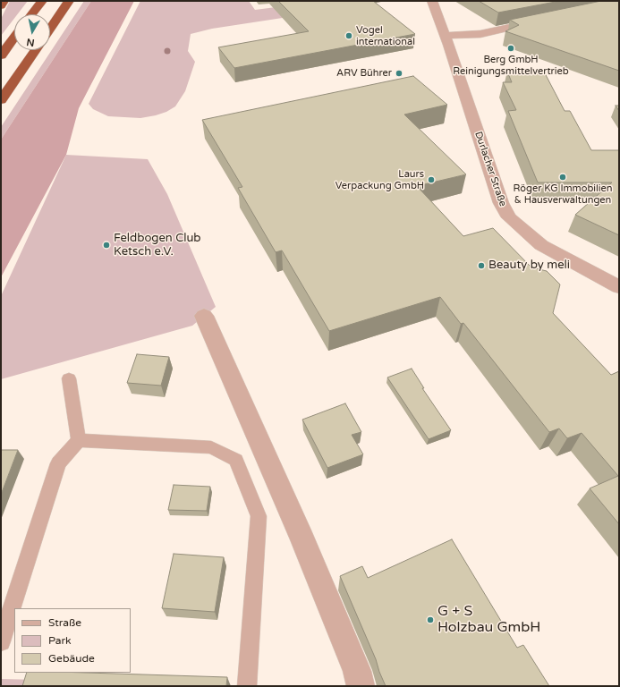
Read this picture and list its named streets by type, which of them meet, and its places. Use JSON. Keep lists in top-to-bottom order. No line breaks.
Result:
{"streets":{"street":["Durlacher Straße"]},"places":["Vogel international","Berg GmbH Reinigungsmittelvertrieb","ARV Bührer","Röger KG Immobilien & Hausverwaltungen","Laurs Verpackung GmbH","Feldbogen Club Ketsch e.V.","Beauty by meli","G + S Holzbau GmbH"],"legend":["Straße","Park","Gebäude"],"north":"bottom"}
